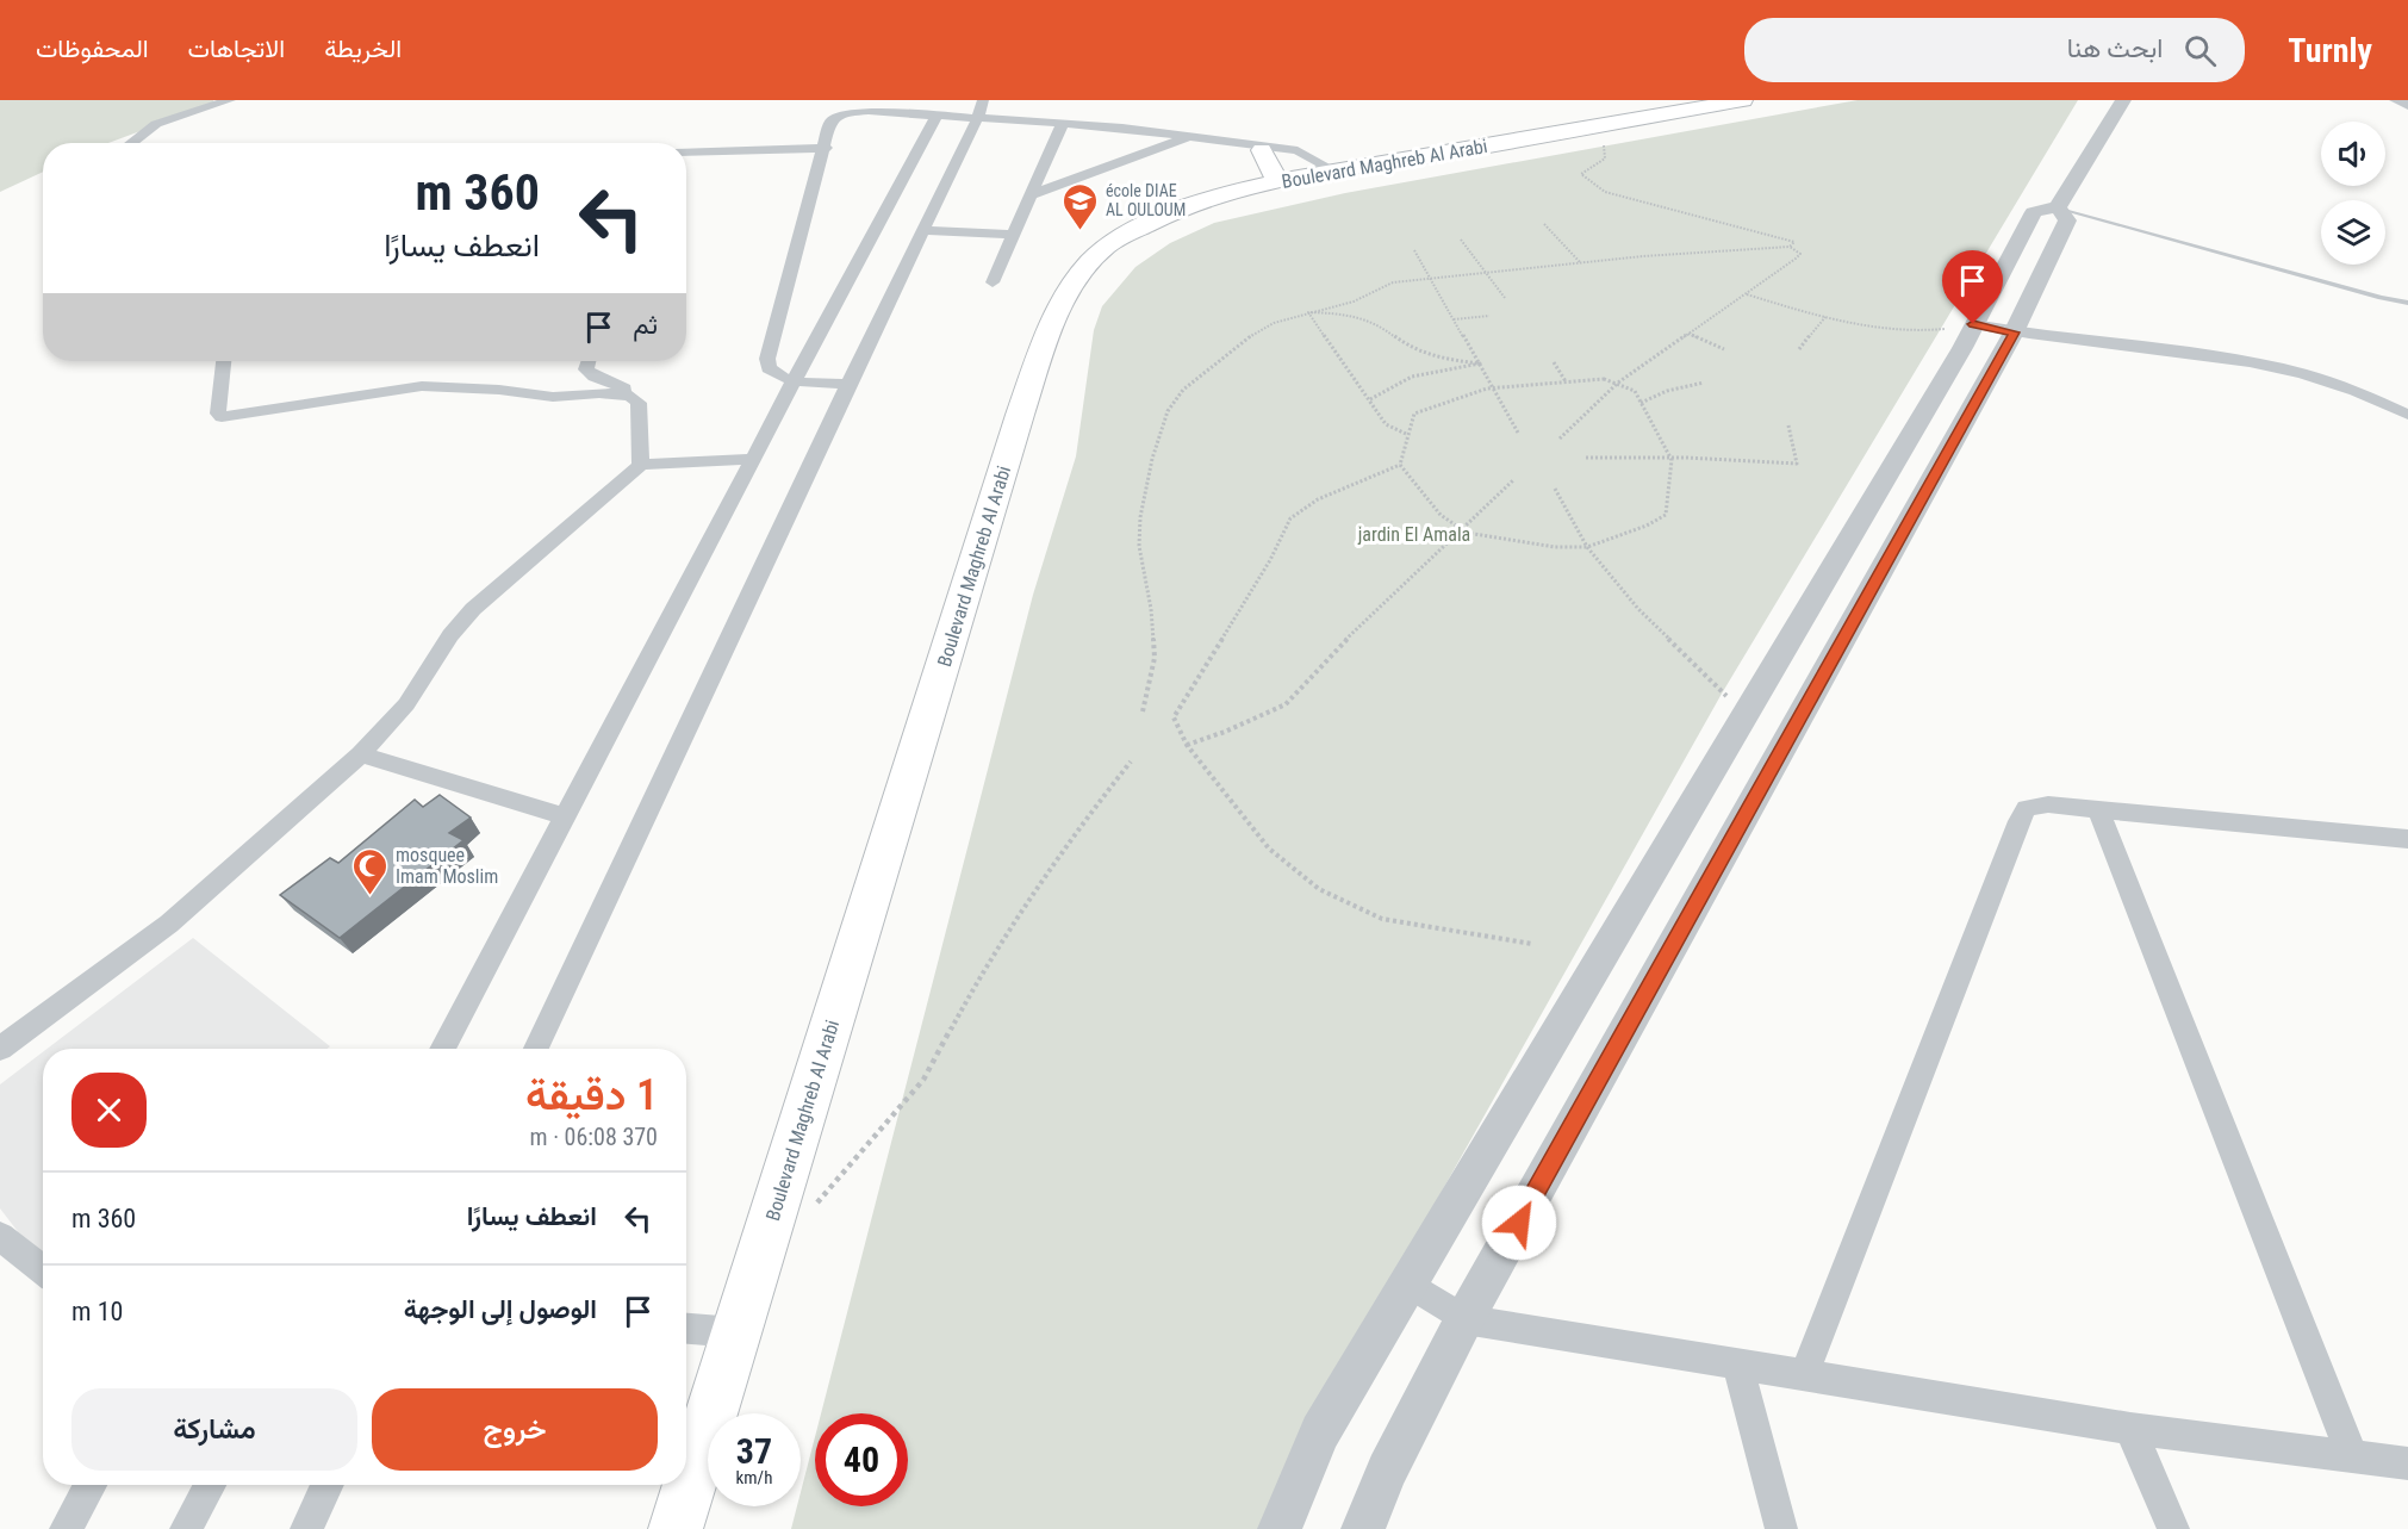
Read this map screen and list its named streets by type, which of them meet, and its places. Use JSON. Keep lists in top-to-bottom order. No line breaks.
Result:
{"streets":{"main road":["Boulevard Maghreb Al Arabi"]},"parks":["jardin El Amala"],"places":{"school or university":["école DIAE AL OULOUM"],"mosque":["mosquee Imam Moslim"]},"page":{"header":"Turnly","search":"ابحث هنا","nav":["الخريطة","الاتجاهات","المحفوظات"],"turn":["360 m","انعطف يسارًا"],"then":"ثم","heading":["1 دقيقة","370 m · 06:08"],"list":[{"name":"انعطف يسارًا","value":"360 m"},{"name":"الوصول إلى الوجهة","value":"10 m"}],"buttons":["خروج","مشاركة"],"speed":"37 km/h","limit":"40"}}
